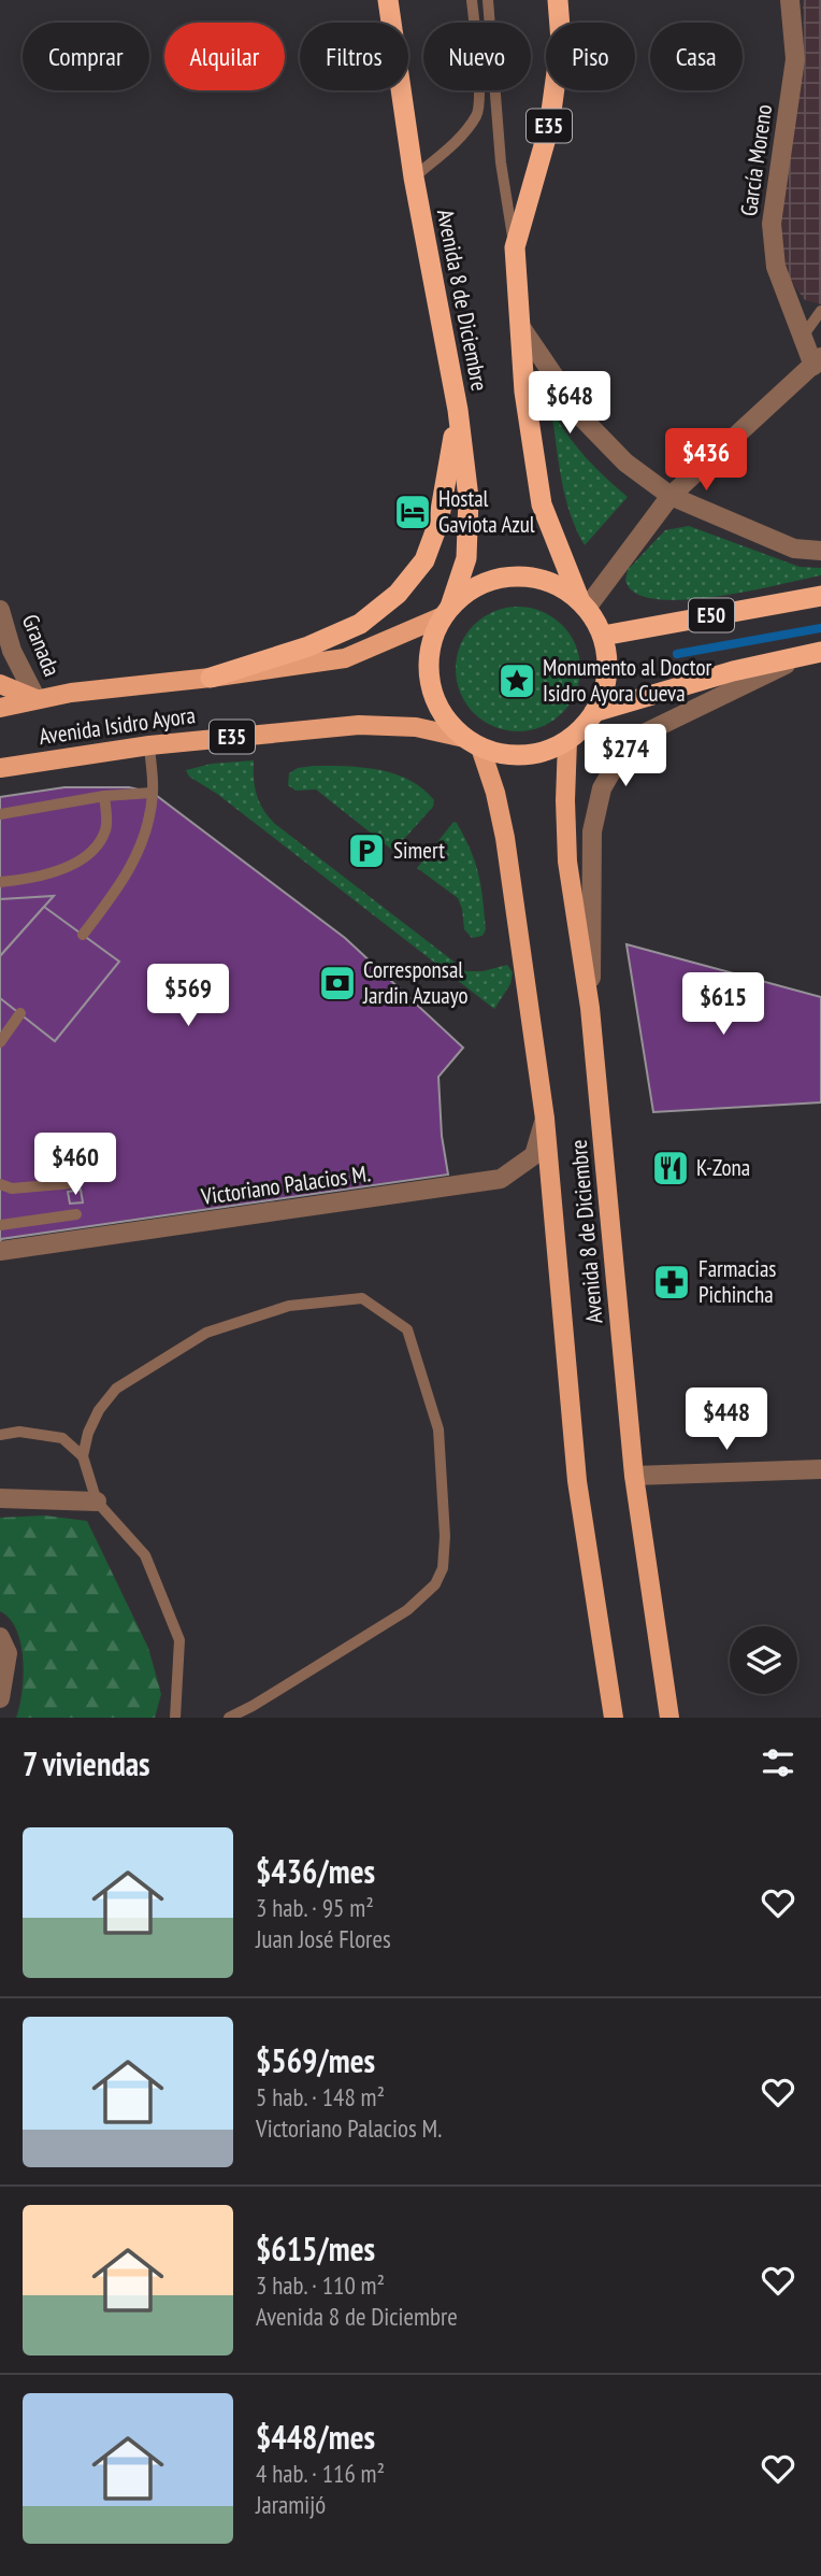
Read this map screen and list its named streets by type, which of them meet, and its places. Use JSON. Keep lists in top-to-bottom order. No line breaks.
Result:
{"streets":{"highway":["E35","Avenida 8 de Diciembre","E50"],"main road":["Avenida Isidro Ayora"],"street":["García Moreno","Granada","Victoriano Palacios M."]},"crossings":[["E35","Avenida 8 de Diciembre"],["E35","E50"],["E35","Avenida Isidro Ayora"],["Avenida 8 de Diciembre","E50"],["Avenida 8 de Diciembre","Avenida Isidro Ayora"],["Avenida 8 de Diciembre","Victoriano Palacios M."],["E50","Avenida Isidro Ayora"],["Granada","Avenida Isidro Ayora"]],"places":{"hotel":["Hostal Gaviota Azul"],"place":["Monumento al Doctor Isidro Ayora Cueva"],"parking":["Simert"],"bank":["Corresponsal Jardin Azuayo"],"restaurant":["K-Zona"],"pharmacy":["Farmacias Pichincha"]},"page":{"chip":["Comprar","Alquilar","Filtros","Nuevo","Piso","Casa"],"price":["$648","$436","$274","$569","$615","$460","$448"],"heading":"7 viviendas","list":[{"name":"$436/mes","note":"3 hab. · 95 m² · Juan José Flores"},{"name":"$569/mes","note":"5 hab. · 148 m² · Victoriano Palacios M."},{"name":"$615/mes","note":"3 hab. · 110 m² · Avenida 8 de Diciembre"},{"name":"$448/mes","note":"4 hab. · 116 m² · Jaramijó"}]}}
